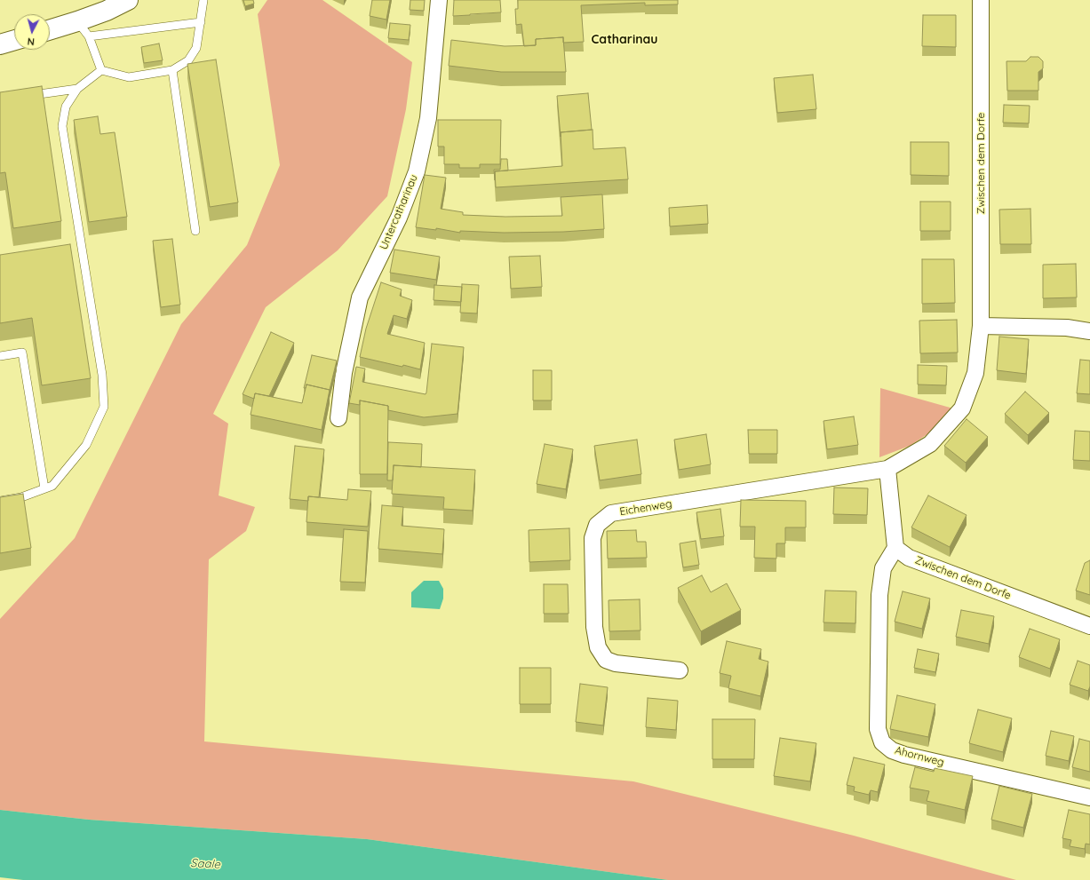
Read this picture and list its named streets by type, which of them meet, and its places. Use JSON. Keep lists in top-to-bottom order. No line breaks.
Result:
{"streets":{"street":["Zwischen dem Dorfe","Untercatharinau","Eichenweg","Ahornweg"]},"crossings":[["Zwischen dem Dorfe","Eichenweg"],["Zwischen dem Dorfe","Ahornweg"]],"districts":["Catharinau"],"water":["Saale"],"north":"bottom"}
